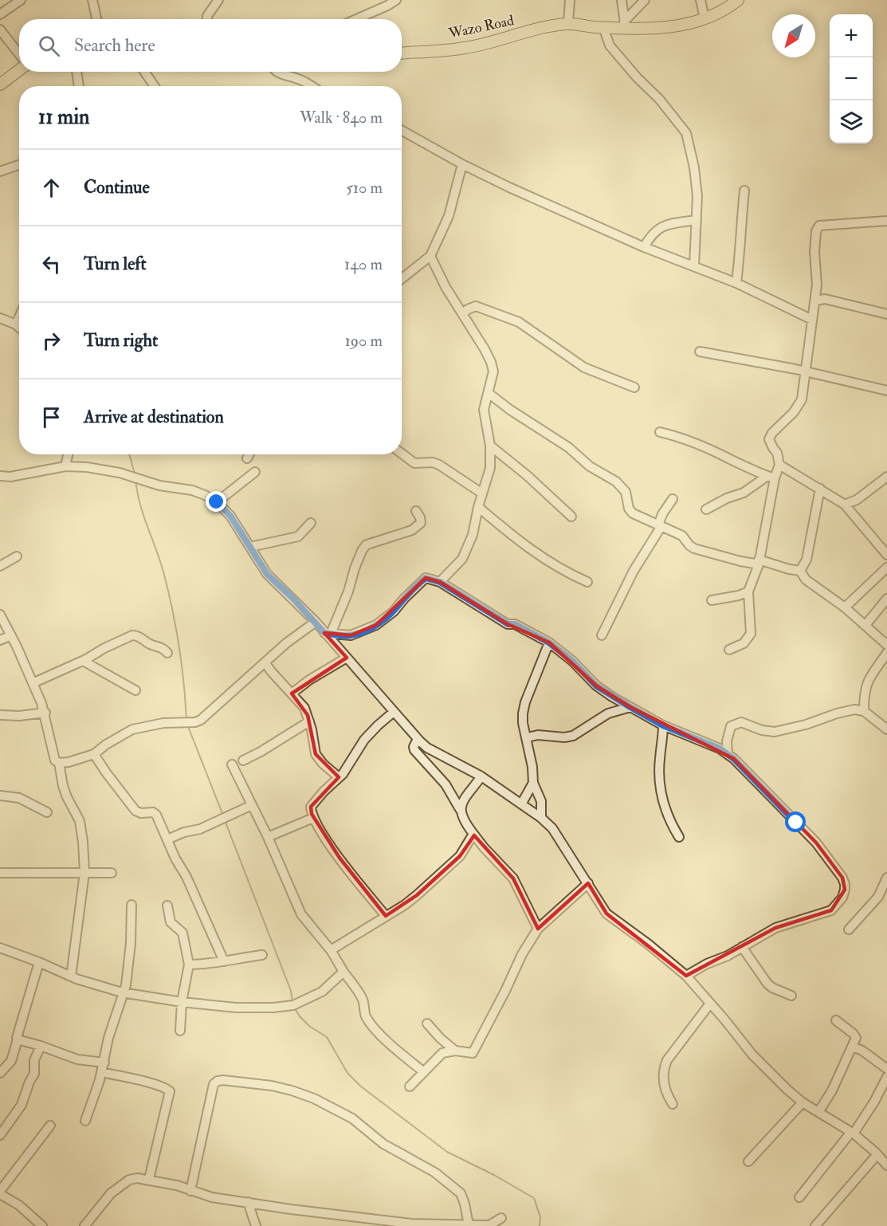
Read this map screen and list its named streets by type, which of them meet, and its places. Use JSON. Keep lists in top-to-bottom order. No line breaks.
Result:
{"streets":{"main road":["Wazo Road"]},"north":"bottom left","page":{"map_buttons":["+","−"],"search":"Search here","heading":["11 min","Walk · 840 m"],"list":[["Continue","510 m"],["Turn left","140 m"],["Turn right","190 m"],"Arrive at destination"]}}
